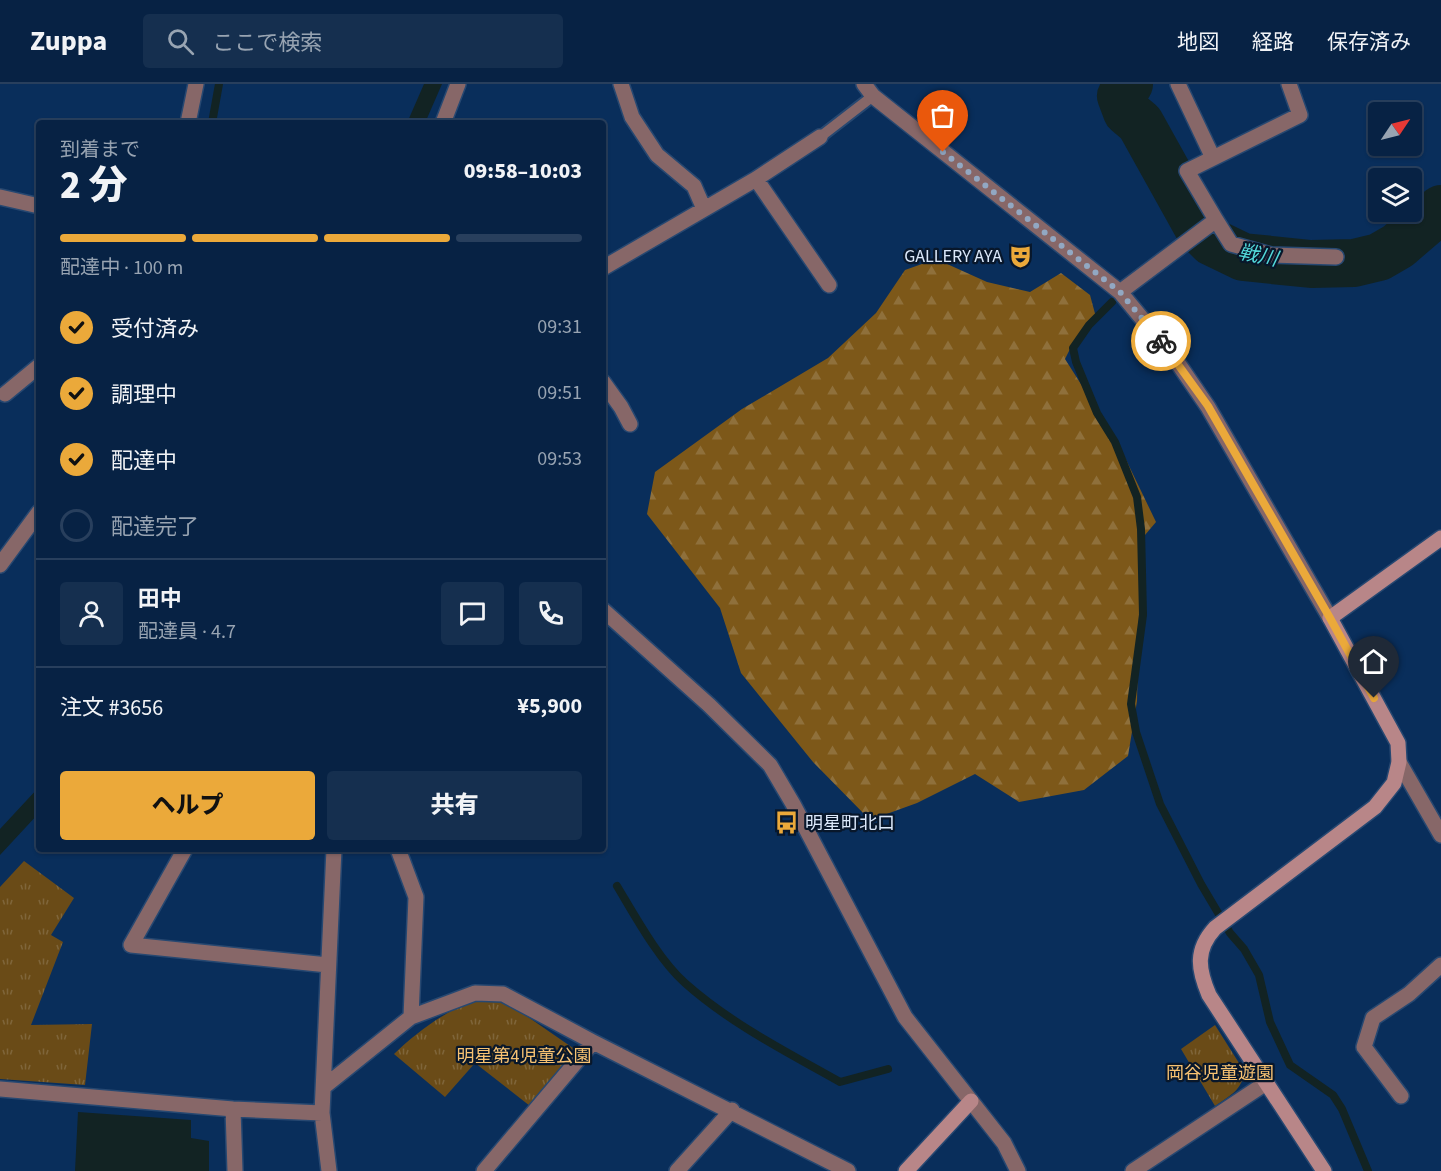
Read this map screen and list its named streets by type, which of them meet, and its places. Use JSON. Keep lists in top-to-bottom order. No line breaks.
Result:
{"water":["戦川"],"parks":["明星第4児童公園","岡谷児童遊園"],"places":{"theatre":["GALLERY AYA"],"bus stop":["明星町北口"]},"north":"top right","page":{"header":"Zuppa","search":"ここで検索","nav":["地図","経路","保存済み"],"heading":["2 分","到着まで","09:58–10:03"],"panel":["田中","配達員 · 4.7","注文 #3656","¥5,900"],"bar":"配達中 · 100 m","list":[["受付済み","09:31"],["調理中","09:51"],["配達中","09:53"],"配達完了"],"buttons":["ヘルプ","共有"]}}
